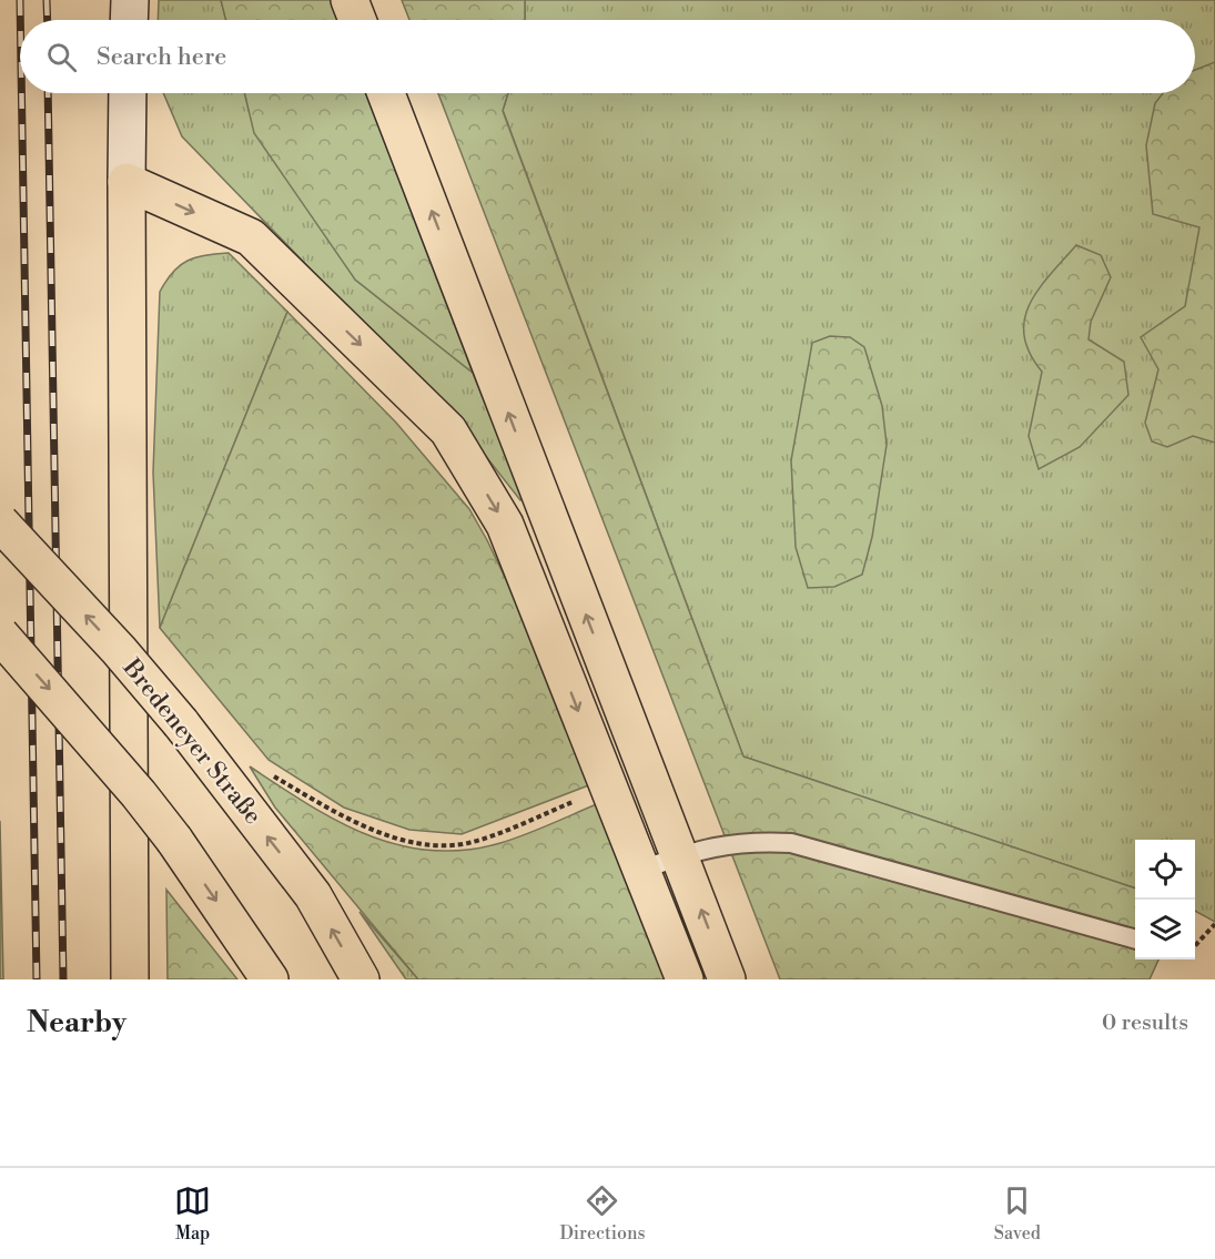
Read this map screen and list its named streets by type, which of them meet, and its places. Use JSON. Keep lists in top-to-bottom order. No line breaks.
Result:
{"streets":{"main road":["Bredeneyer Straße"]},"page":{"search":"Search here","heading":["Nearby","0 results"],"nav":["Map","Directions","Saved"]}}
